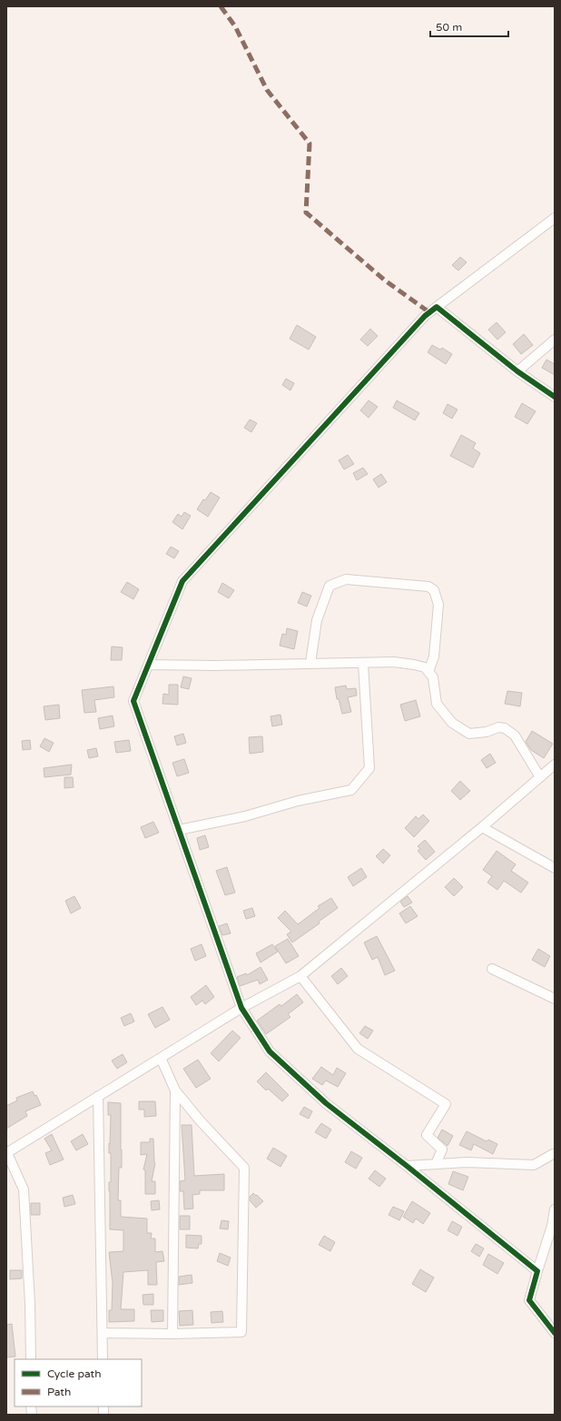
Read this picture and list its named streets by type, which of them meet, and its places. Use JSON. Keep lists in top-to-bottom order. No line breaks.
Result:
{"legend":["Cycle path","Path"],"scale_bar":"50 m"}
